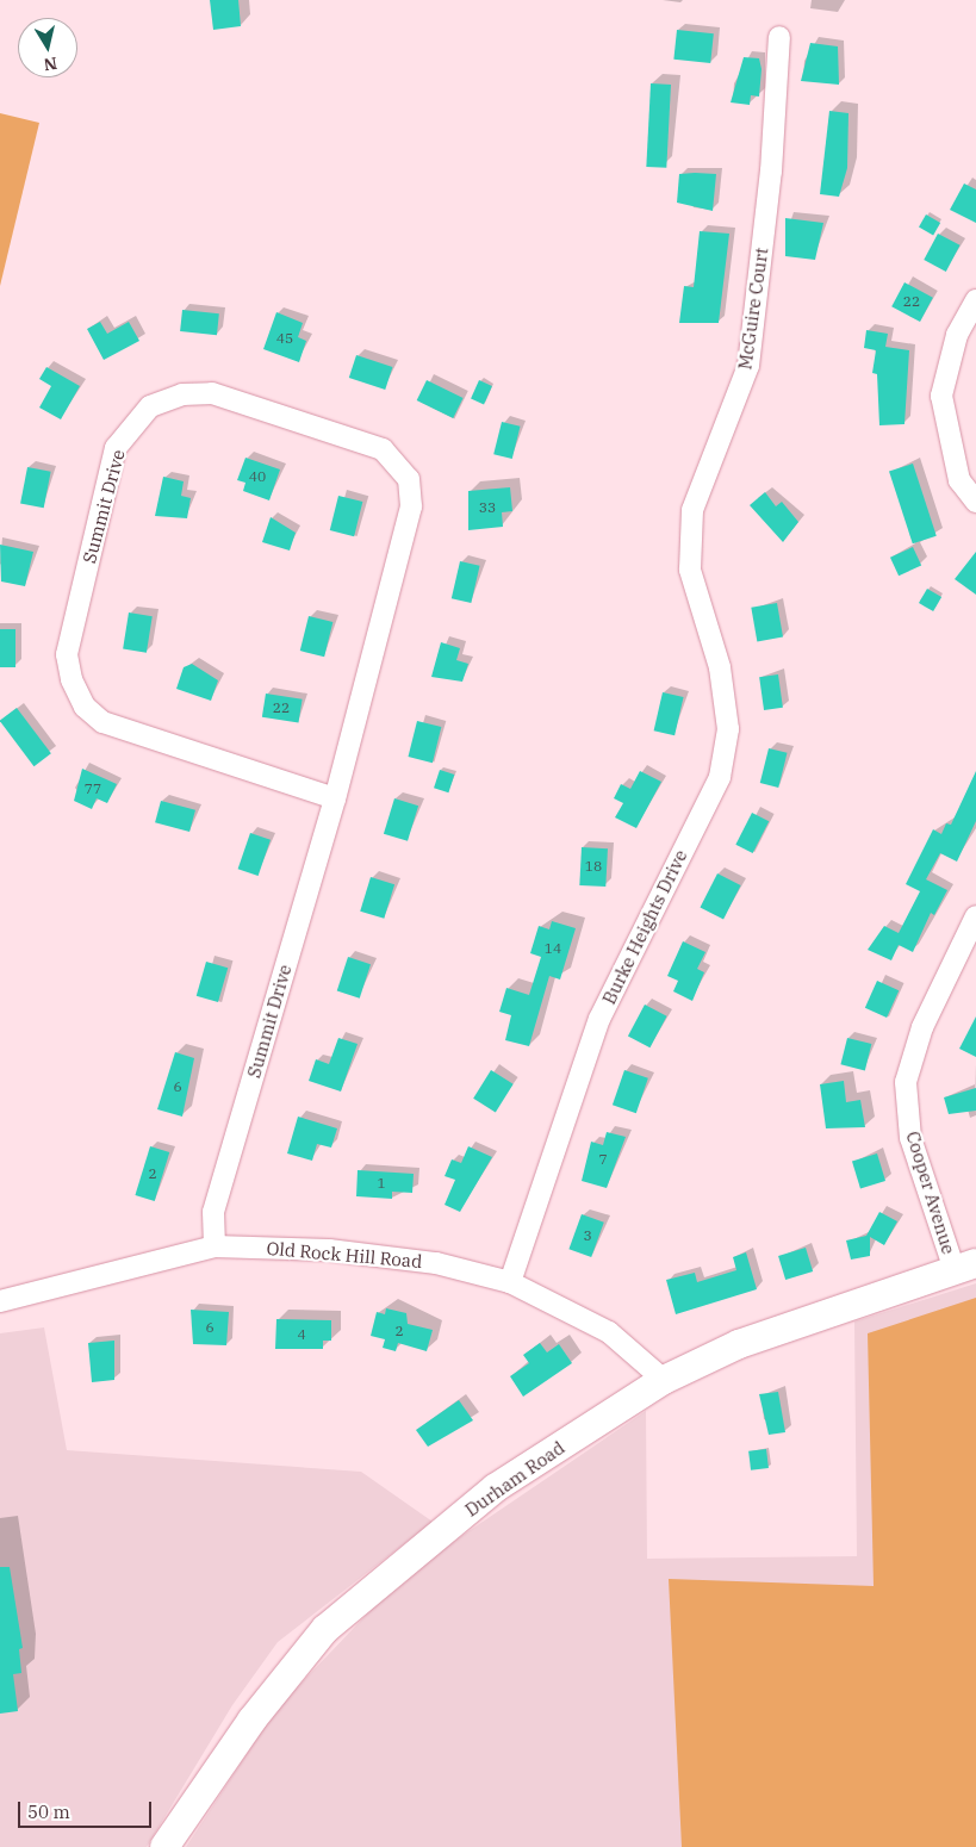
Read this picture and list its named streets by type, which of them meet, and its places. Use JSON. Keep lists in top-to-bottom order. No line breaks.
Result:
{"streets":{"main road":["Durham Road"],"street":["McGuire Court","Summit Drive","Burke Heights Drive","Cooper Avenue","Old Rock Hill Road"]},"crossings":[["McGuire Court","Burke Heights Drive"],["Summit Drive","Old Rock Hill Road"],["Burke Heights Drive","Old Rock Hill Road"],["Cooper Avenue","Durham Road"],["Old Rock Hill Road","Durham Road"]],"house_numbers":["22","45","40","33","22","77","18","14","6","7","2","1","3","6","2","4"],"scale_bar":"50 m","north":"bottom"}
